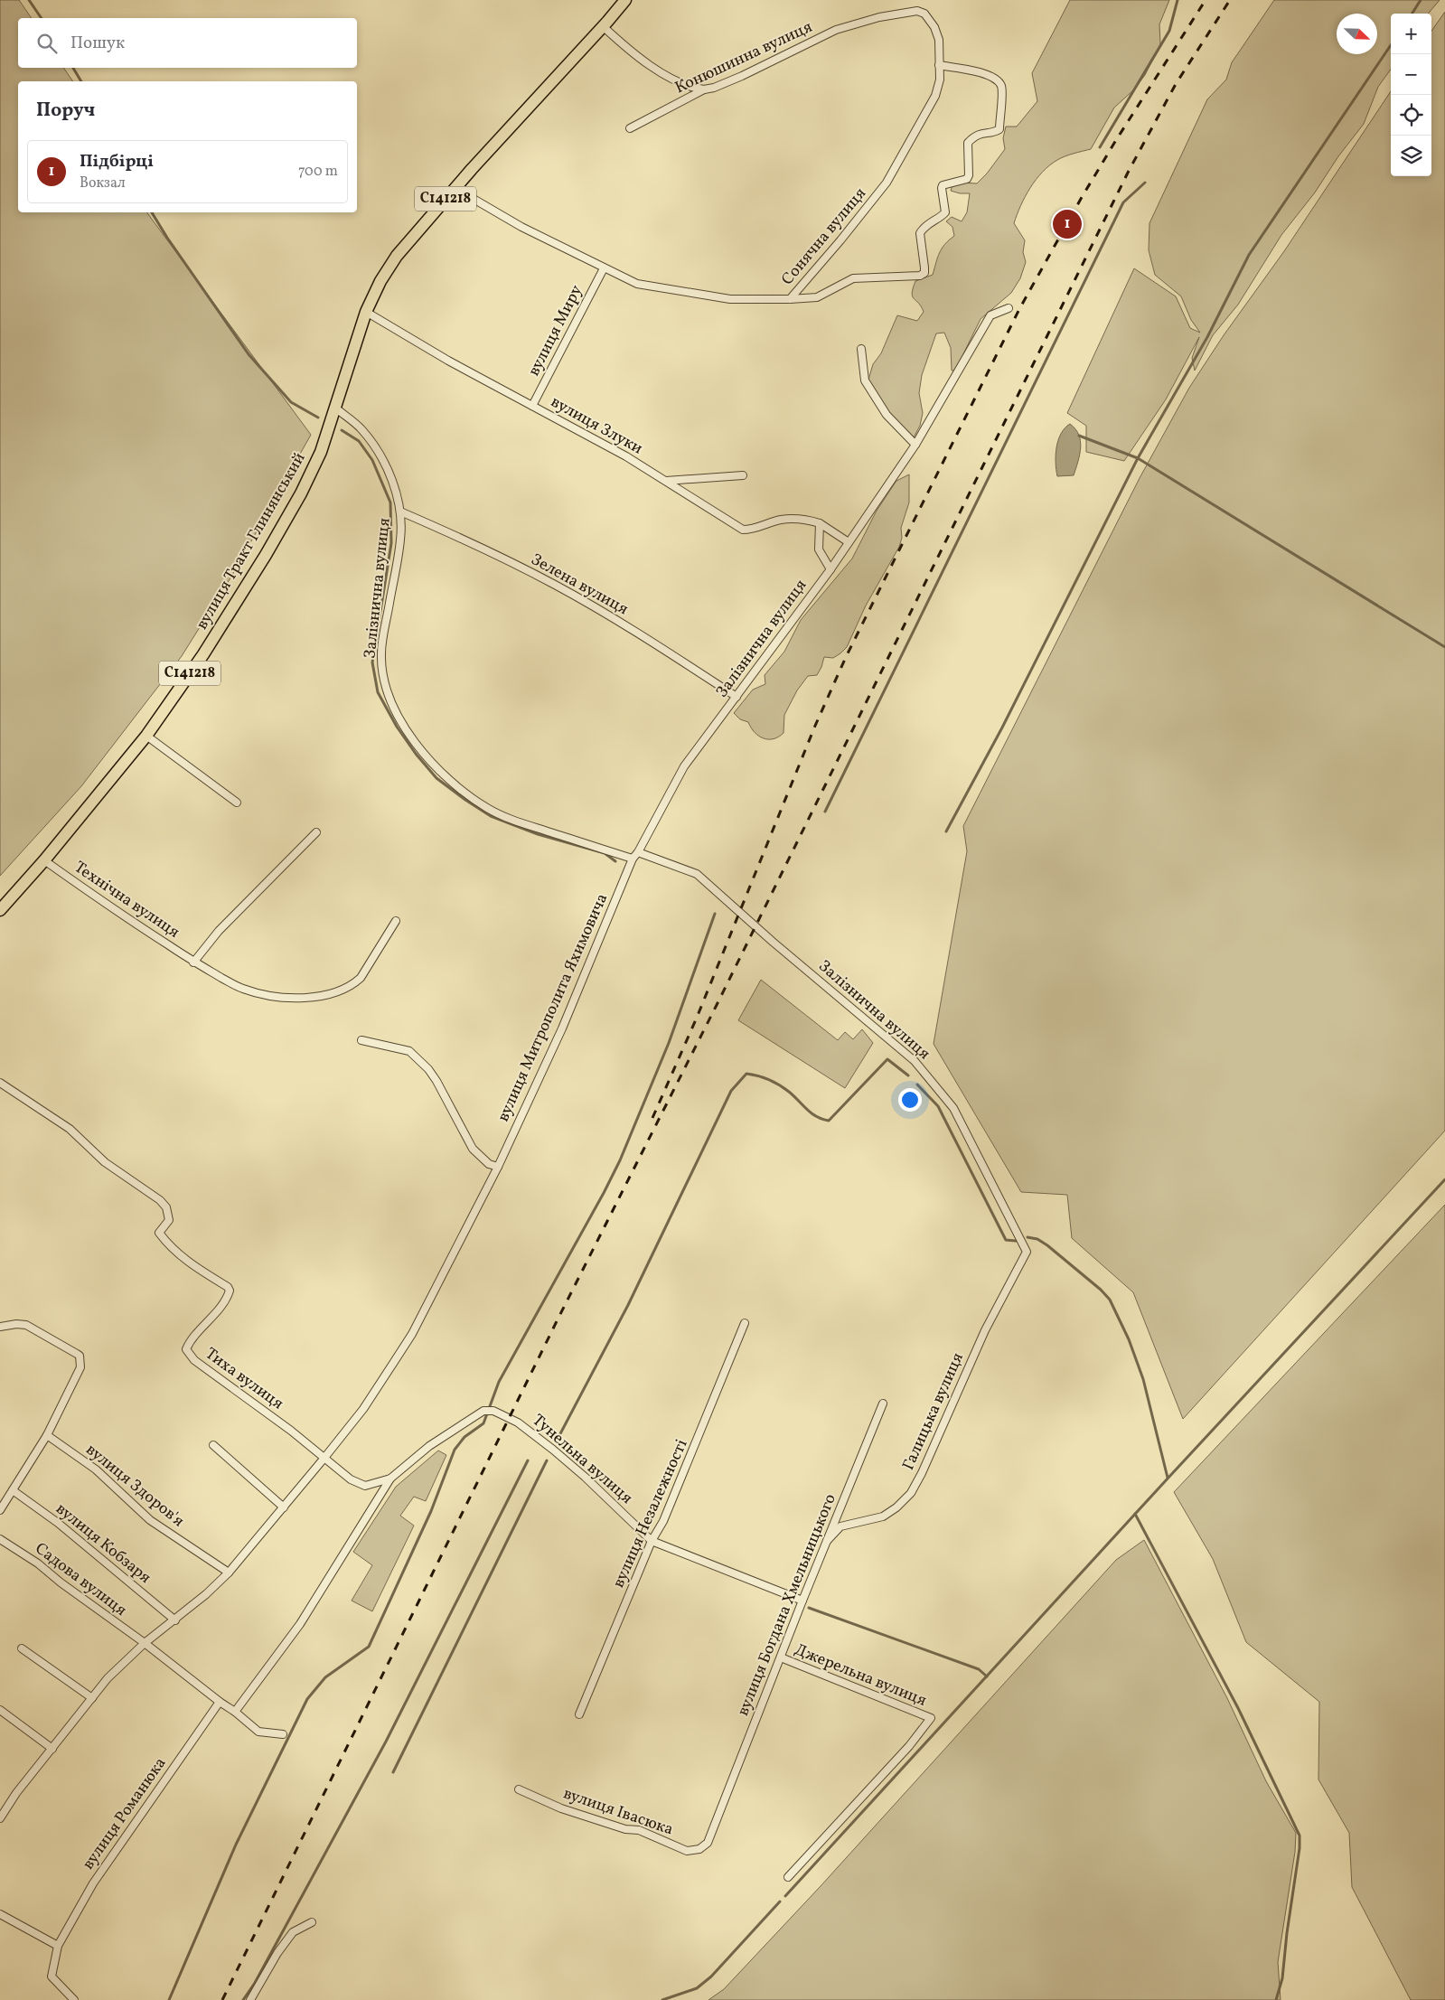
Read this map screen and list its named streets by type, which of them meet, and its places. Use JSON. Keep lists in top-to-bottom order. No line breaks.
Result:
{"streets":{"main road":["С141218","вулиця Тракт Глинянський"],"street":["Конюшинна вулиця","Сонячна вулиця","вулиця Миру","вулиця Злуки","Зелена вулиця","Залізнична вулиця","Технічна вулиця","вулиця Митрополита Яхимовича","Тиха вулиця","Галицька вулиця","Тунельна вулиця","вулиця Здоров'я","вулиця Незалежності","вулиця Кобзаря","Садова вулиця","вулиця Богдана Хмельницького","Джерельна вулиця","вулиця Івасюка","вулиця Романюка"]},"crossings":[["Конюшинна вулиця","Сонячна вулиця"],["Сонячна вулиця","вулиця Миру"],["Сонячна вулиця","вулиця Тракт Глинянський"],["вулиця Миру","вулиця Злуки"],["вулиця Злуки","вулиця Тракт Глинянський"],["вулиця Злуки","Залізнична вулиця"],["вулиця Тракт Глинянський","Залізнична вулиця"],["вулиця Тракт Глинянський","Технічна вулиця"],["Зелена вулиця","Залізнична вулиця"],["Залізнична вулиця","вулиця Митрополита Яхимовича"],["Залізнична вулиця","Галицька вулиця"],["вулиця Митрополита Яхимовича","Тиха вулиця"],["вулиця Митрополита Яхимовича","вулиця Здоров'я"],["вулиця Митрополита Яхимовича","вулиця Кобзаря"],["вулиця Митрополита Яхимовича","Садова вулиця"],["Галицька вулиця","вулиця Богдана Хмельницького"],["Тунельна вулиця","вулиця Незалежності"],["Тунельна вулиця","вулиця Богдана Хмельницького"],["вулиця Богдана Хмельницького","Джерельна вулиця"],["вулиця Богдана Хмельницького","вулиця Івасюка"]],"north":"bottom right","page":{"map_buttons":["+","−"],"search":"Пошук","heading":"Поруч","list":[{"mark":"1","name":"Підбірці","note":"Вокзал","value":"700 m"}],"pins":"1"}}
